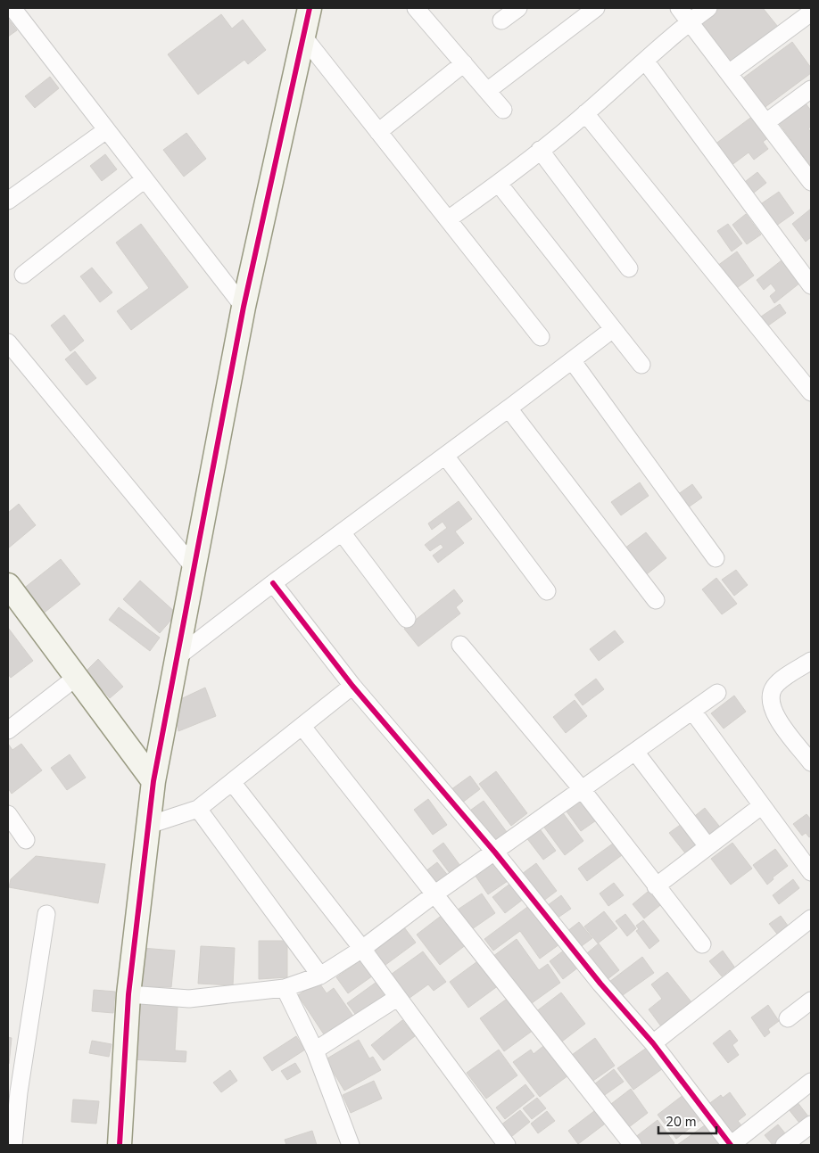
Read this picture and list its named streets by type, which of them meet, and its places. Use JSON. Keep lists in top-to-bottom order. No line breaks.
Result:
{"scale_bar":"20 m"}
